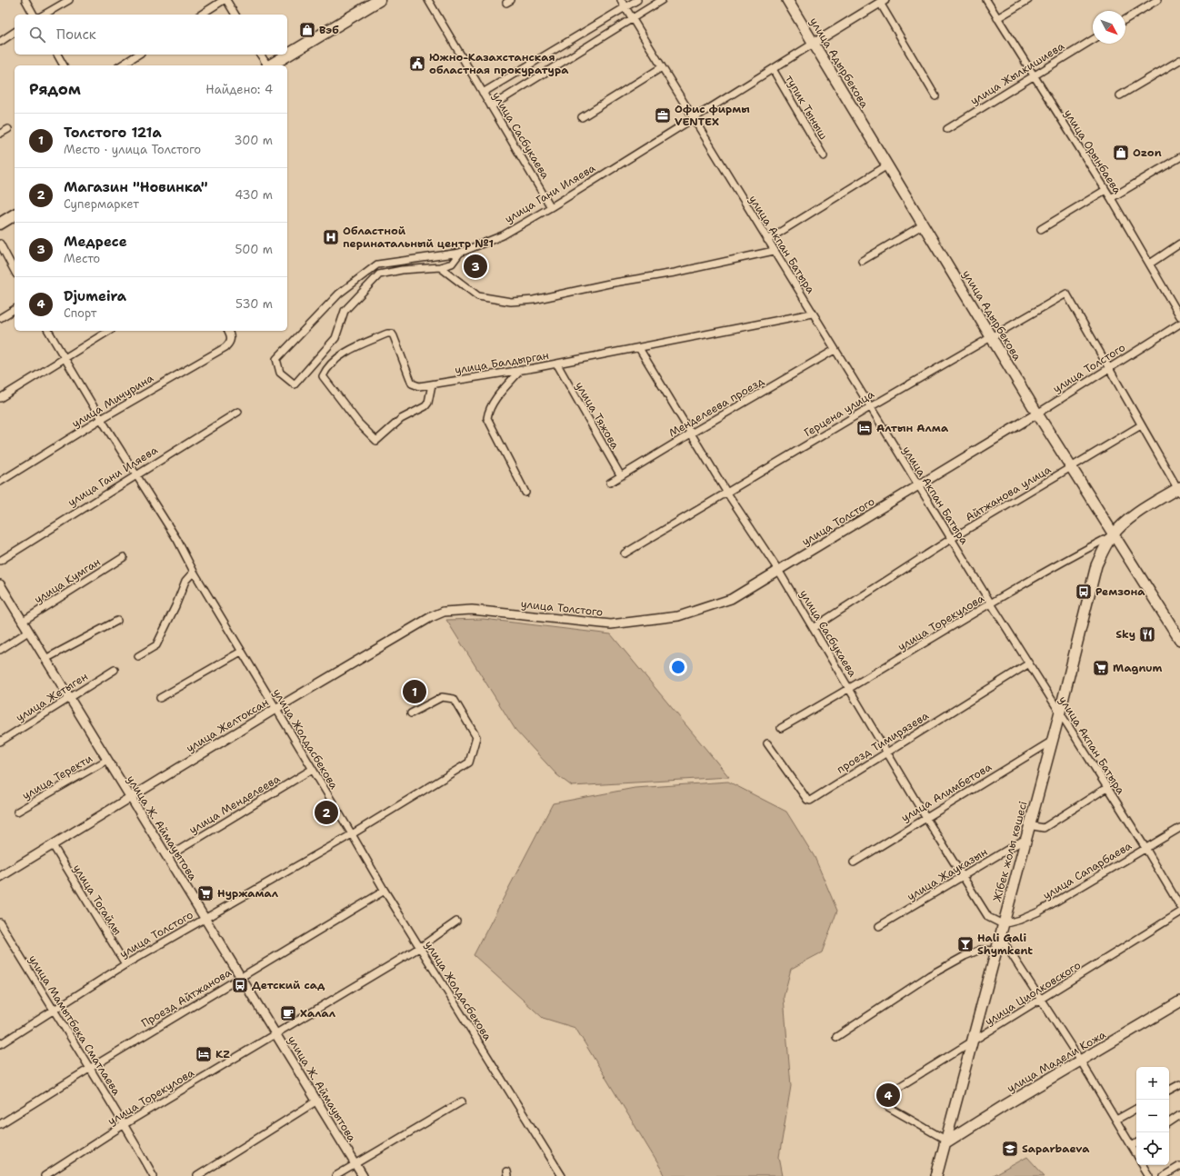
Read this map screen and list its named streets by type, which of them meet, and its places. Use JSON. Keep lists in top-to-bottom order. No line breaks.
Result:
{"streets":{"main road":["улица Адырбекова","Жібек жолы көшесі","улица Мадели Кожа"],"street":["улица Жылкишиева","тупик Тыныш","улица Сасбукаева","улица Орынбаева","улица Гани Иляева","улица Акпан Батыра","улица Балдырган","улица Толстого","улица Мичурина","Менделеева проезд","Герцена улица","улица Тяжова","Айтжанова улица","улица Кумган","улица Торекулова","улица Жетыген","улица Желтоксан","улица Жолдасбекова","проезд Тимирязева","улица Теректи","улица Алимбетова","улица Менделеева","улица Ж. Аймауытова","улица Сапарбаева","улица Жауказын","улица Тогайлы","улица Циолковского","Проезд Айтжанова","улица Мамытбека Сматлаева"]},"crossings":[["улица Адырбекова","улица Гани Иляева"],["улица Адырбекова","улица Толстого"],["улица Адырбекова","Герцена улица"],["улица Адырбекова","Айтжанова улица"],["улица Адырбекова","улица Торекулова"],["улица Адырбекова","Жібек жолы көшесі"],["улица Жылкишиева","улица Орынбаева"],["тупик Тыныш","улица Гани Иляева"],["улица Сасбукаева","улица Гани Иляева"],["улица Сасбукаева","улица Балдырган"],["улица Сасбукаева","улица Толстого"],["улица Сасбукаева","Менделеева проезд"],["улица Сасбукаева","Герцена улица"],["улица Сасбукаева","Айтжанова улица"],["улица Сасбукаева","улица Торекулова"],["улица Сасбукаева","проезд Тимирязева"],["улица Сасбукаева","улица Алимбетова"],["улица Сасбукаева","Жібек жолы көшесі"],["улица Сасбукаева","улица Сапарбаева"],["улица Сасбукаева","улица Жауказын"],["улица Гани Иляева","улица Акпан Батыра"],["улица Гани Иляева","улица Жолдасбекова"],["улица Акпан Батыра","улица Балдырган"],["улица Акпан Батыра","улица Толстого"],["улица Акпан Батыра","Менделеева проезд"],["улица Акпан Батыра","Герцена улица"],["улица Акпан Батыра","Айтжанова улица"],["улица Акпан Батыра","улица Торекулова"],["улица Акпан Батыра","проезд Тимирязева"],["улица Акпан Батыра","Жібек жолы көшесі"],["улица Акпан Батыра","улица Сапарбаева"],["улица Балдырган","улица Тяжова"],["улица Толстого","Герцена улица"],["улица Толстого","улица Желтоксан"],["улица Толстого","улица Жолдасбекова"],["улица Толстого","улица Ж. Аймауытова"],["улица Толстого","улица Тогайлы"],["улица Толстого","улица Мамытбека Сматлаева"],["улица Мичурина","улица Жолдасбекова"],["Менделеева проезд","улица Тяжова"],["улица Кумган","улица Ж. Аймауытова"],["улица Торекулова","улица Жолдасбекова"],["улица Торекулова","улица Ж. Аймауытова"],["улица Торекулова","Жібек жолы көшесі"],["улица Торекулова","улица Мамытбека Сматлаева"],["улица Жетыген","улица Ж. Аймауытова"],["улица Желтоксан","улица Жолдасбекова"],["улица Желтоксан","улица Ж. Аймауытова"],["улица Желтоксан","улица Тогайлы"],["улица Жолдасбекова","улица Менделеева"],["улица Жолдасбекова","Проезд Айтжанова"],["улица Теректи","улица Ж. Аймауытова"],["улица Алимбетова","Жібек жолы көшесі"],["улица Менделеева","улица Ж. Аймауытова"],["улица Ж. Аймауытова","Проезд Айтжанова"],["Жібек жолы көшесі","улица Сапарбаева"],["Жібек жолы көшесі","улица Жауказын"],["Жібек жолы көшесі","улица Циолковского"],["Жібек жолы көшесі","улица Мадели Кожа"],["Проезд Айтжанова","улица Мамытбека Сматлаева"]],"places":{"shop":["Вэб","Ozon"],"public building":["Южно-Казахстанская областная прокуратура"],"office":["Офис фирмы VENTEX"],"hospital":["Областной перинатальный центр №1"],"hotel":["Алтын Алма","KZ"],"bus stop":["Ремзона","Детский сад"],"restaurant":["Sky"],"supermarket":["Magnum","Нуржамал"],"bar":["Hali Gali Shymkent"],"cafe":["Халал"],"school or university":["Saparbaeva"]},"north":"bottom right","page":{"search":"Поиск","heading":["Рядом","Найдено: 4"],"list":[{"mark":"1","name":"Толстого 121а","note":"Место · улица Толстого","value":"300 m"},{"mark":"2","name":"Магазин \"Новинка\"","note":"Супермаркет","value":"430 m"},{"mark":"3","name":"Медресе","note":"Место","value":"500 m"},{"mark":"4","name":"Djumeira","note":"Спорт","value":"530 m"}],"pins":["3","1","2","4"],"map_buttons":["+","−"]}}
